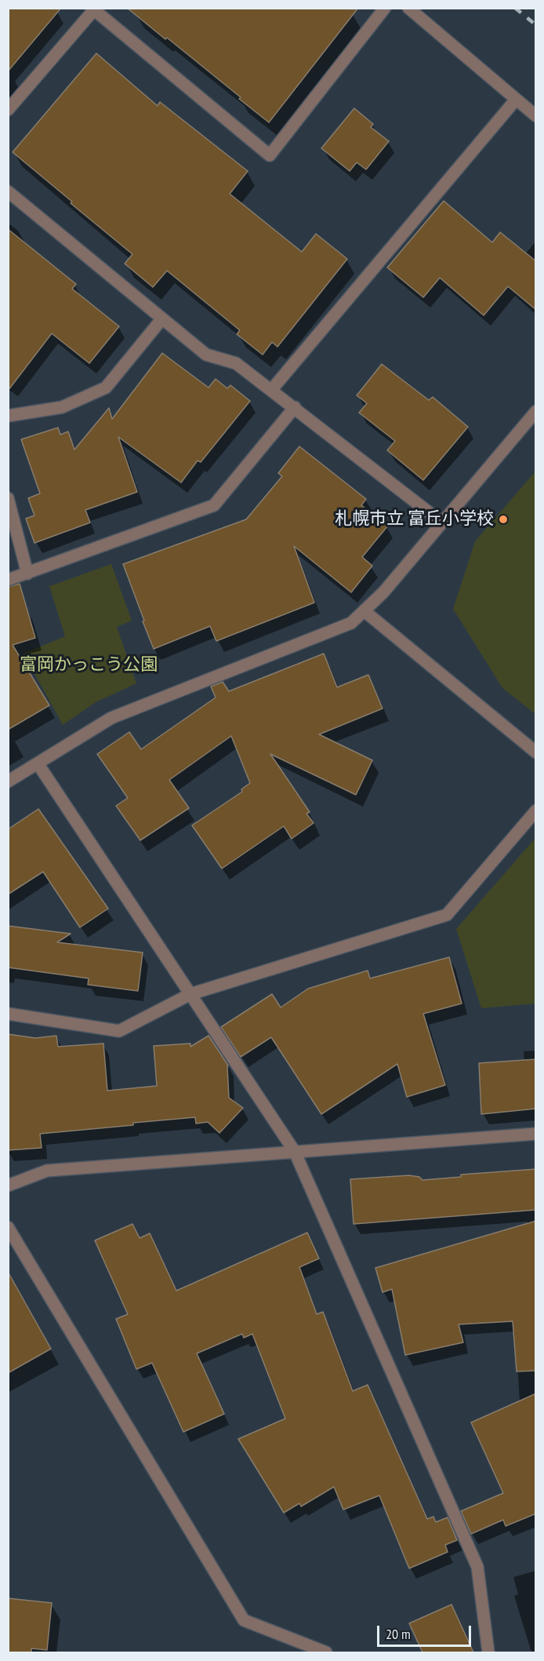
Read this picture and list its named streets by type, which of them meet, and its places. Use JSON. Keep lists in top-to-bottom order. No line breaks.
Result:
{"parks":["富岡かっこう公園"],"places":["札幌市立 富丘小学校"],"scale_bar":"20 m"}
